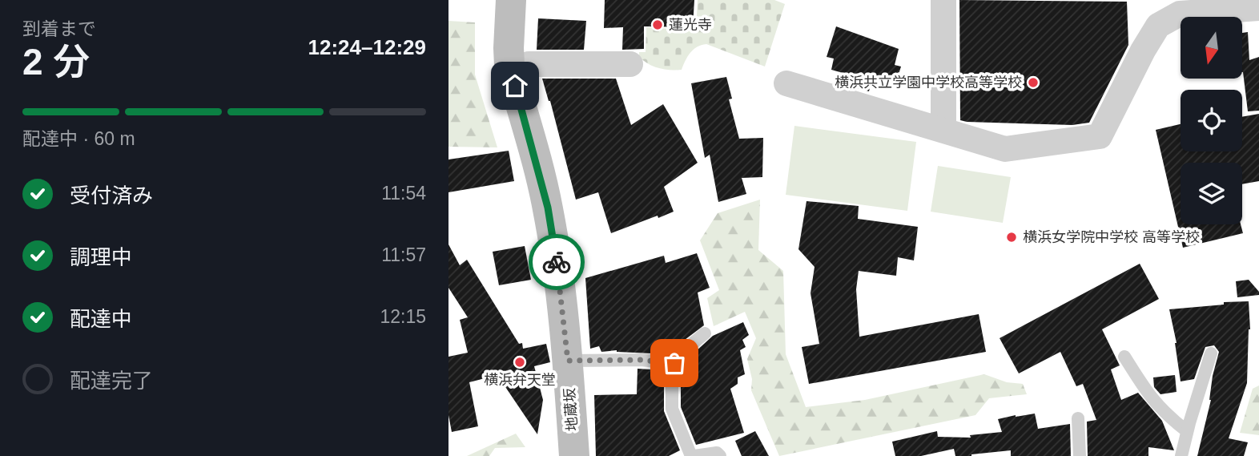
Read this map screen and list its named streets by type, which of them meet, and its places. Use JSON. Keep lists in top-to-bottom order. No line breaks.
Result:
{"streets":{"street":["地蔵坂"]},"places":["蓮光寺","横浜共立学園中学校高等学校","横浜女学院中学校 高等学校","横浜弁天堂"],"north":"bottom","page":{"heading":["2 分","到着まで","12:24–12:29"],"bar":"配達中 · 60 m","list":[["受付済み","11:54"],["調理中","11:57"],["配達中","12:15"],"配達完了"]}}
